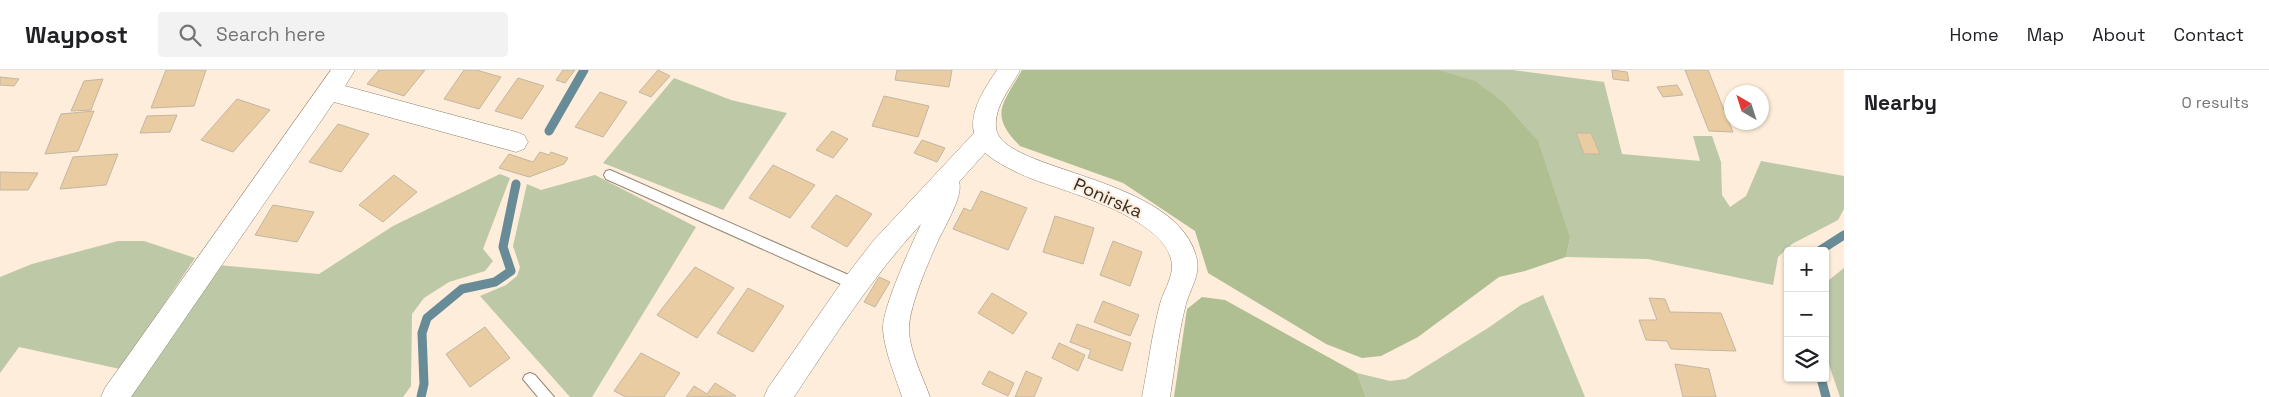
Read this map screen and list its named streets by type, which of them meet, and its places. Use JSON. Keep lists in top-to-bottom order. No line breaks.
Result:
{"streets":{"street":["Ponirska"]},"north":"top left","page":{"header":"Waypost","search":"Search here","nav":["Home","Map","About","Contact"],"heading":["Nearby","0 results"],"map_buttons":["+","−"]}}
